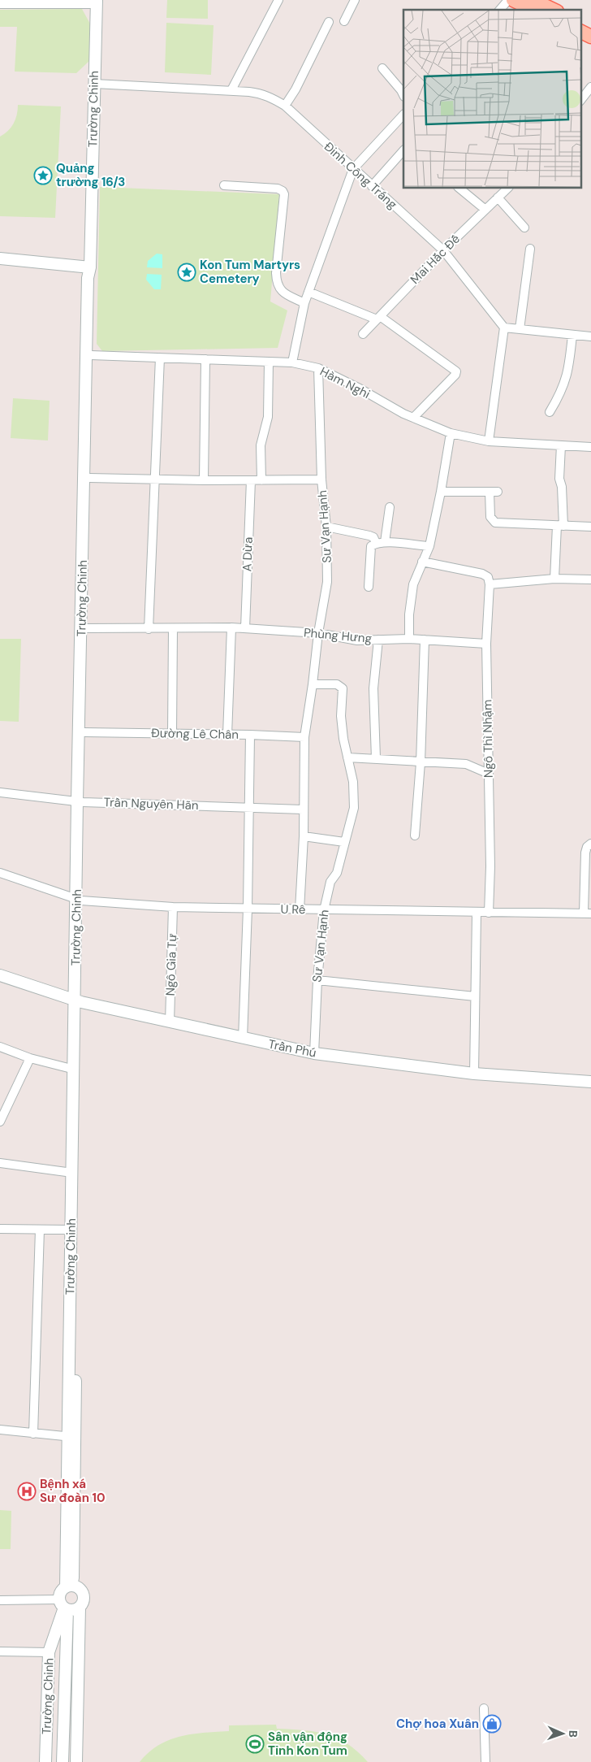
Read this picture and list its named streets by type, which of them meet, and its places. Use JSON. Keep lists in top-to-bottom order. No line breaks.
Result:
{"streets":{"street":["Trường Chinh","Đinh Công Tráng","Mai Hắc Đế","Hàm Nghi","Sư Vạn Hạnh","A Dừa","Phùng Hưng","Đường Lê Chân","Ngô Thì Nhậm","Trần Nguyên Hãn","U Rê","Ngô Gia Tự","Trần Phú"]},"crossings":[["Trường Chinh","Đinh Công Tráng"],["Trường Chinh","Hàm Nghi"],["Trường Chinh","Phùng Hưng"],["Trường Chinh","Đường Lê Chân"],["Trường Chinh","Trần Nguyên Hãn"],["Trường Chinh","U Rê"],["Trường Chinh","Trần Phú"],["Đinh Công Tráng","Mai Hắc Đế"],["Hàm Nghi","Sư Vạn Hạnh"],["Sư Vạn Hạnh","Phùng Hưng"],["Sư Vạn Hạnh","Đường Lê Chân"],["Sư Vạn Hạnh","Trần Nguyên Hãn"],["Sư Vạn Hạnh","U Rê"],["Sư Vạn Hạnh","Trần Phú"],["A Dừa","Phùng Hưng"],["Ngô Thì Nhậm","U Rê"],["U Rê","Ngô Gia Tự"],["Ngô Gia Tự","Trần Phú"]],"places":{"place":["Quảng trường 16/3","Kon Tum Martyrs Cemetery"],"hospital":["Bệnh xá Sư đoàn 10"],"shop":["Chợ hoa Xuân"],"sports":["Sân vận động Tỉnh Kon Tum"]},"north":"right"}
